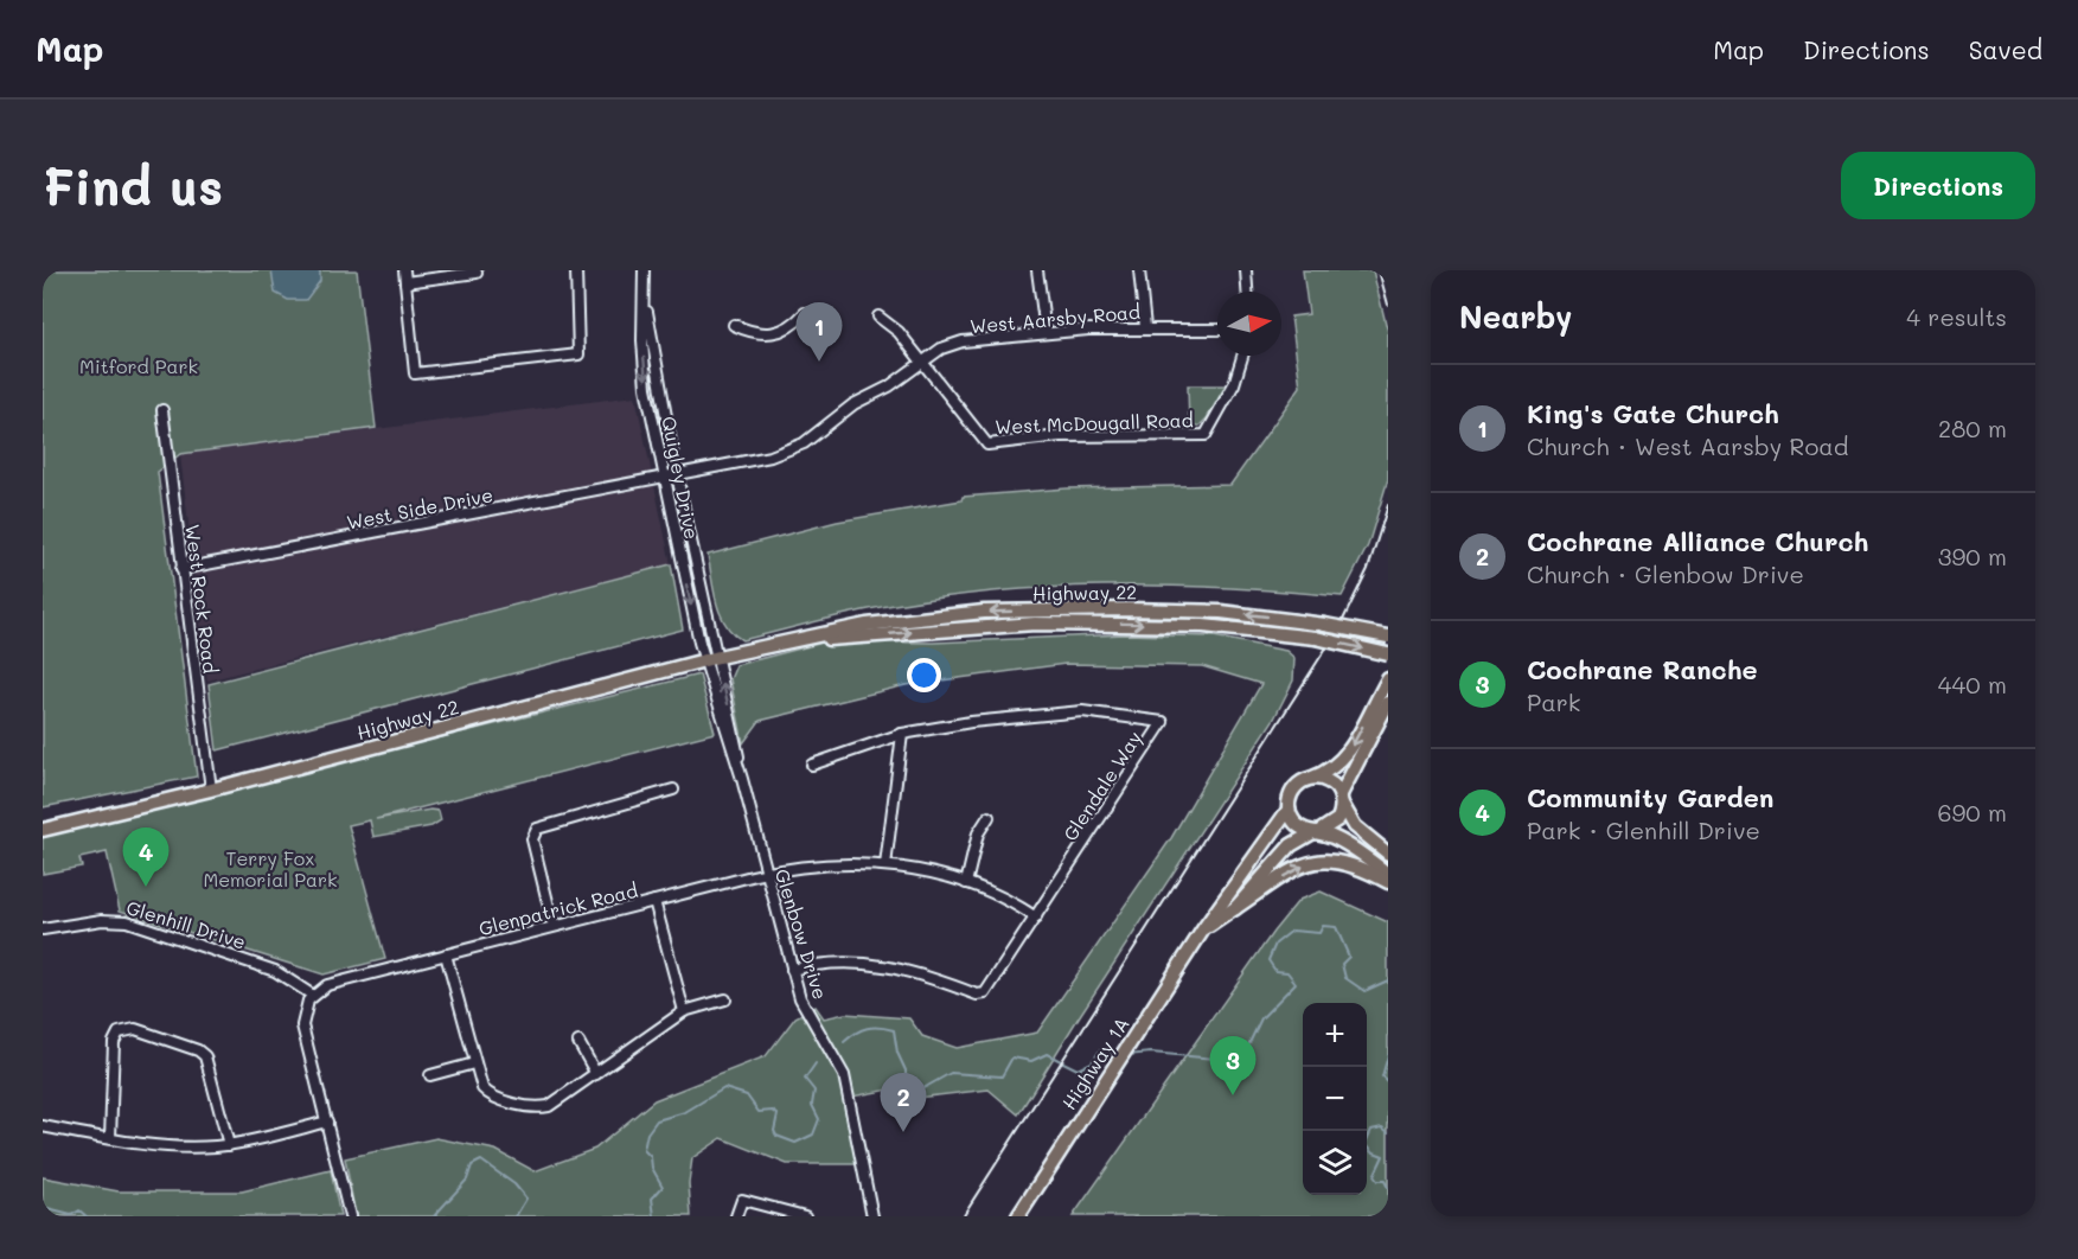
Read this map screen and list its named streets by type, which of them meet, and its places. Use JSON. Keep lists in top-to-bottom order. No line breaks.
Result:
{"streets":{"main road":["Highway 22","Highway 1A"],"street":["West Aarsby Road","West McDougall Road","Quigley Drive","West Side Drive","West Rock Road","Glendale Way","Glenpatrick Road","Glenhill Drive","Glenbow Drive"]},"crossings":[["West Aarsby Road","West McDougall Road"],["West Aarsby Road","Quigley Drive"],["West Aarsby Road","West Side Drive"],["Quigley Drive","West Side Drive"],["Quigley Drive","Highway 22"],["Quigley Drive","Glenbow Drive"],["West Side Drive","West Rock Road"],["Highway 22","West Rock Road"],["Highway 22","Glenbow Drive"],["Glendale Way","Glenpatrick Road"],["Glendale Way","Glenbow Drive"],["Glenpatrick Road","Glenhill Drive"],["Glenpatrick Road","Glenbow Drive"]],"parks":["Mitford Park","Terry Fox Memorial Park"],"north":"right","page":{"header":"Map","nav":["Map","Directions","Saved"],"buttons":"Directions","title":"Find us","heading":["Nearby","4 results"],"pins":["1","4","3","2"],"list":[{"mark":"1","name":"King's Gate Church","note":"Church · West Aarsby Road","value":"280 m"},{"mark":"2","name":"Cochrane Alliance Church","note":"Church · Glenbow Drive","value":"390 m"},{"mark":"3","name":"Cochrane Ranche","note":"Park","value":"440 m"},{"mark":"4","name":"Community Garden","note":"Park · Glenhill Drive","value":"690 m"}],"map_buttons":["+","−"]}}
